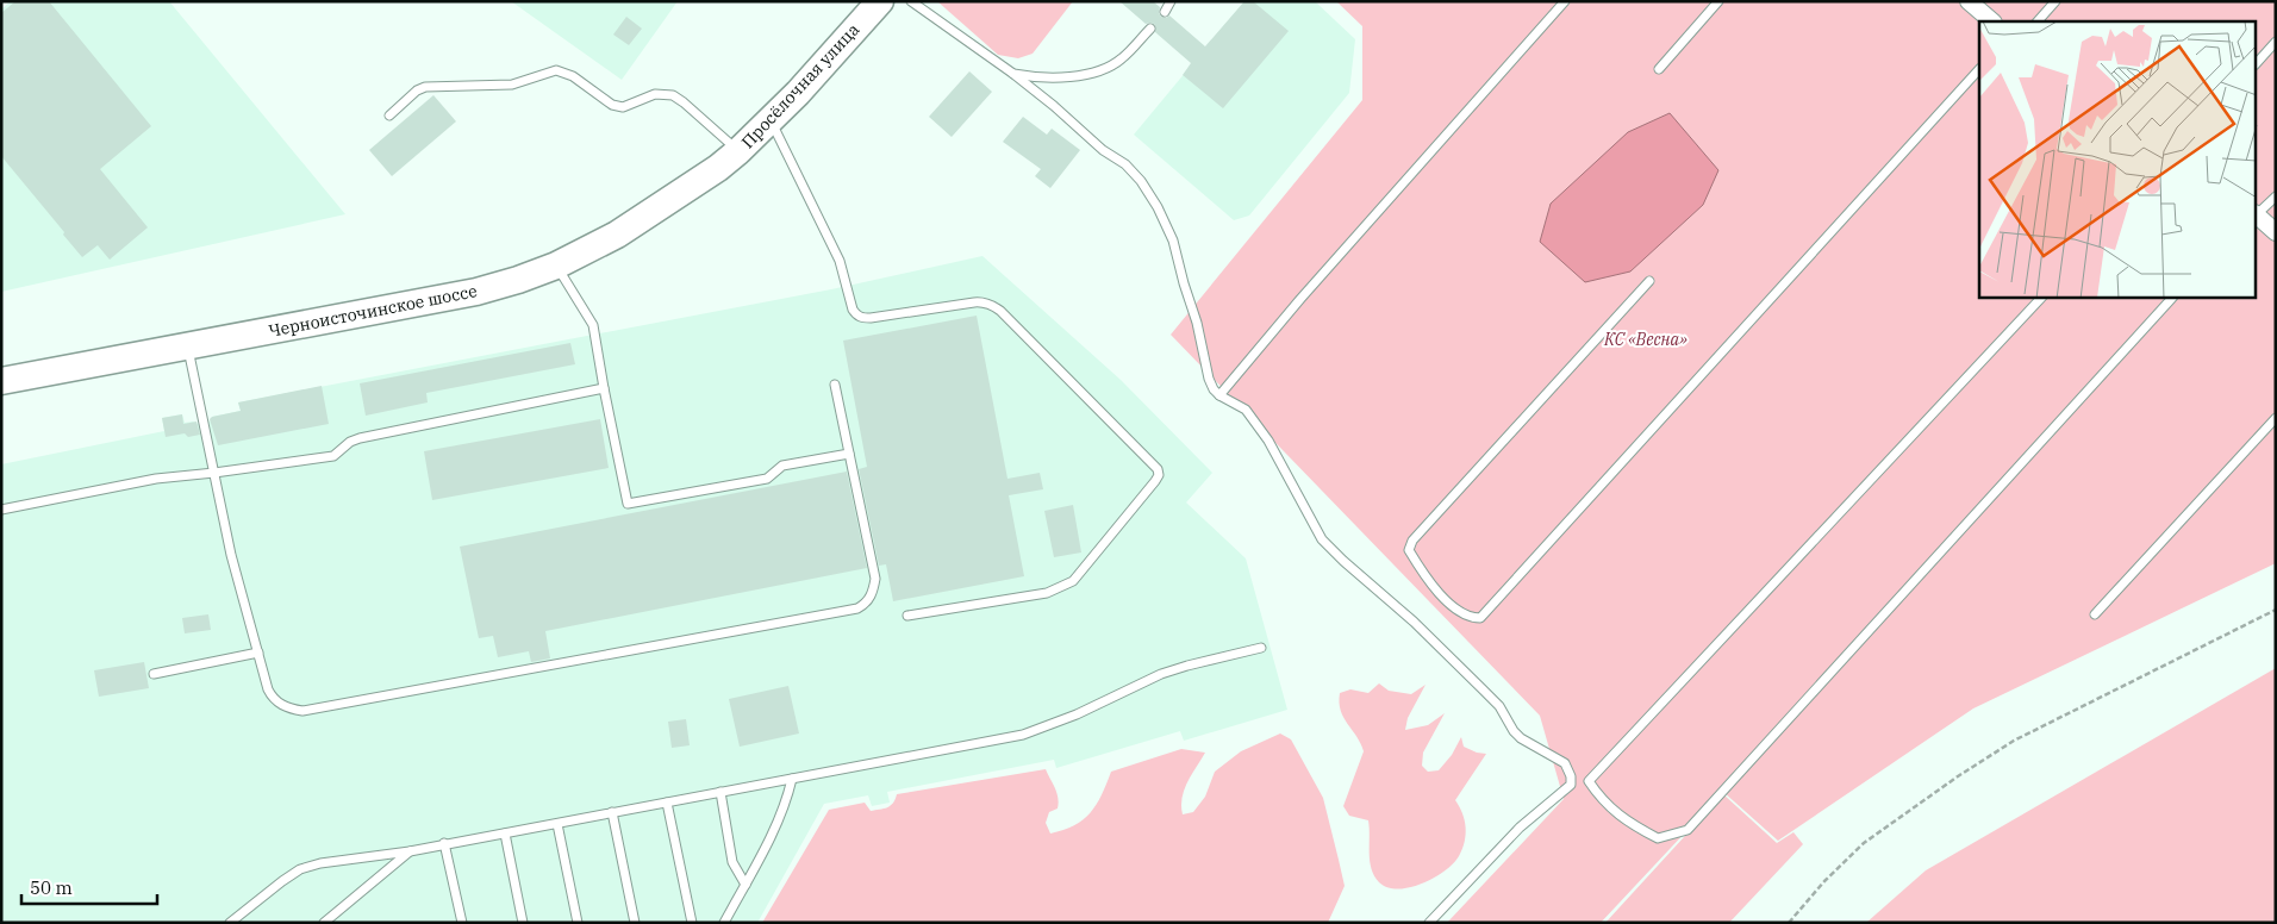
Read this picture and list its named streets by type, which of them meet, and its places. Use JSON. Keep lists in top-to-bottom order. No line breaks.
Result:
{"streets":{"main road":["Просёлочная улица","Черноисточинское шоссе"]},"crossings":[["Просёлочная улица","Черноисточинское шоссе"]],"parks":["КС «Весна»"],"scale_bar":"50 m"}
